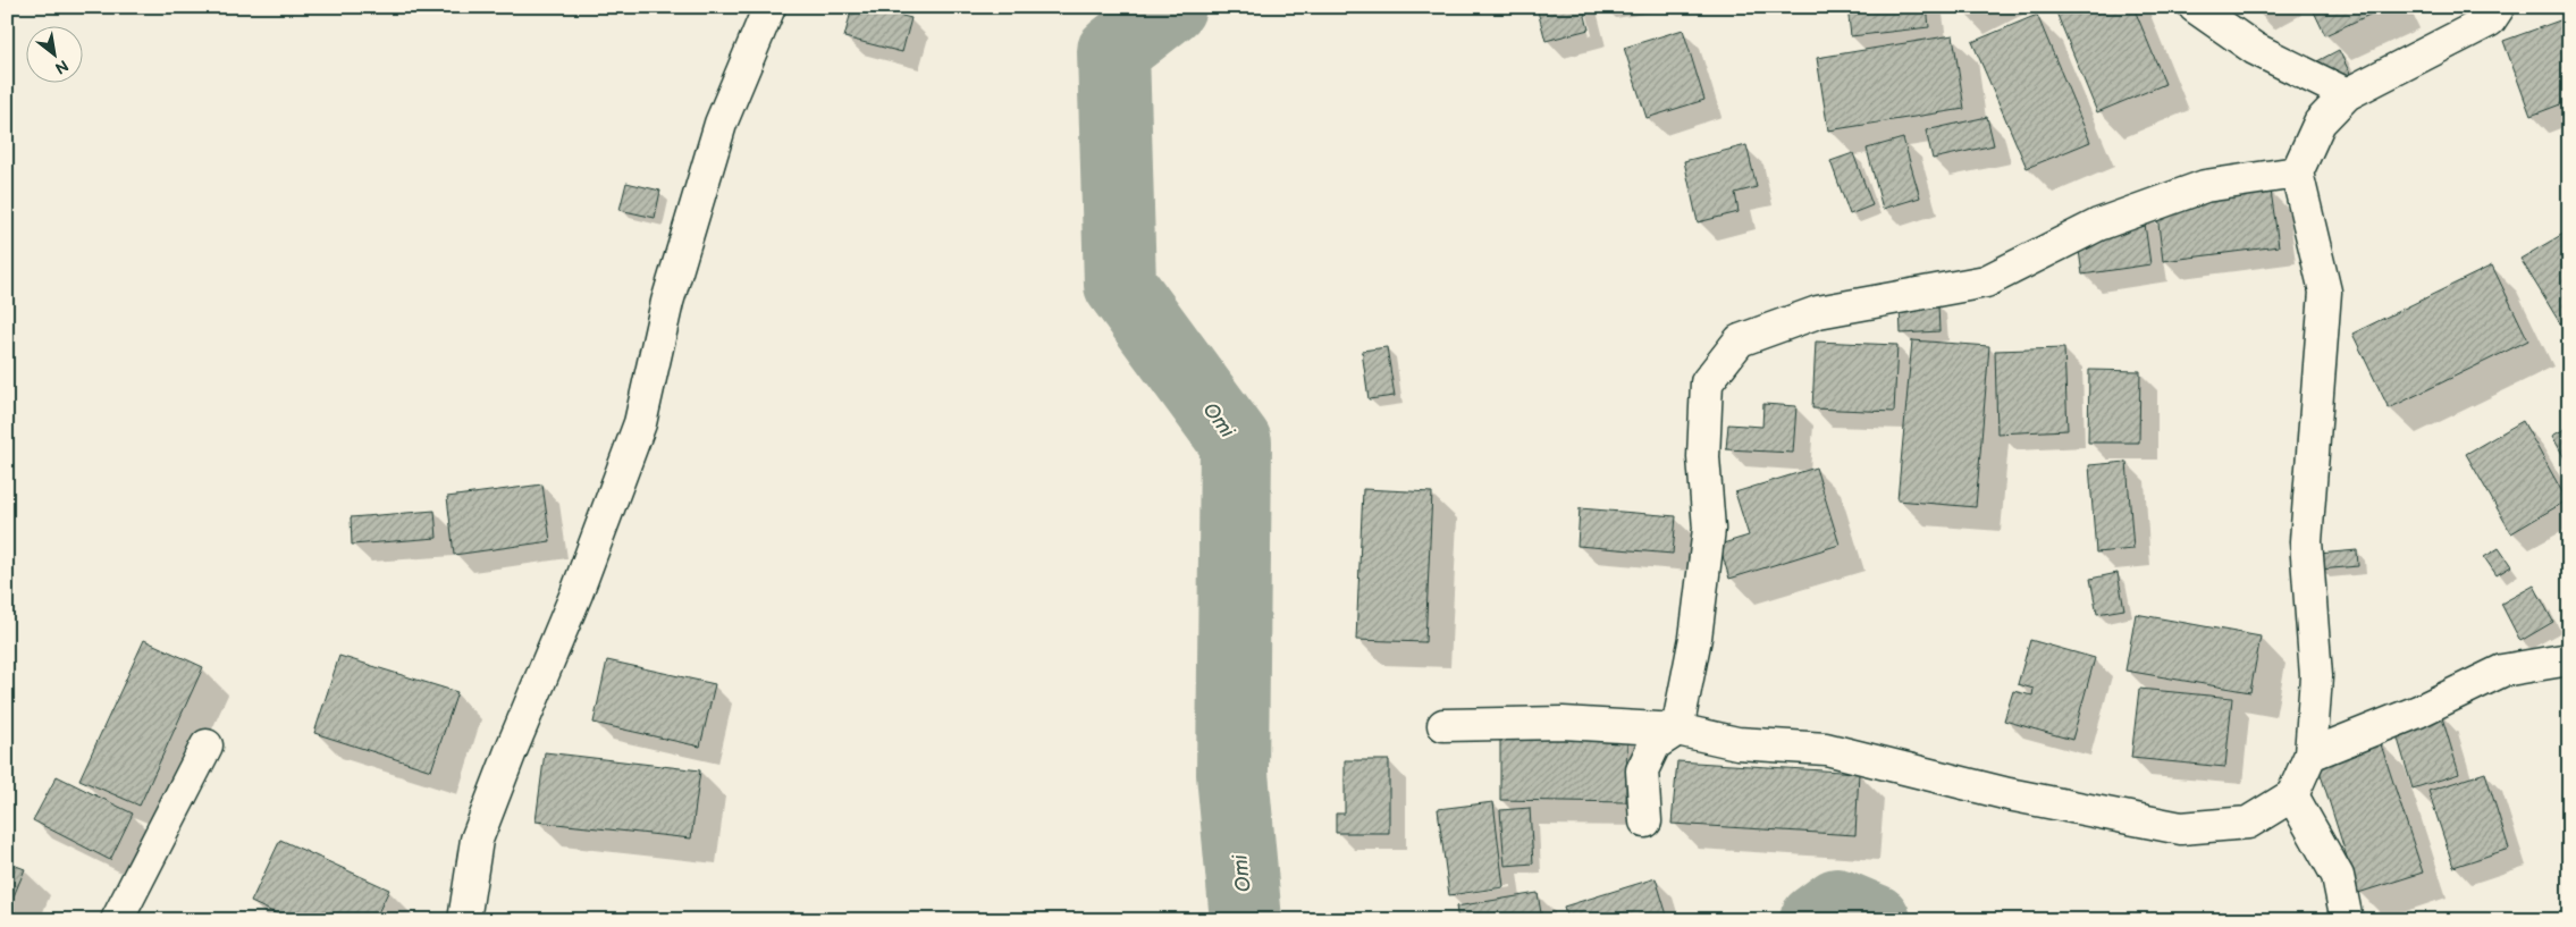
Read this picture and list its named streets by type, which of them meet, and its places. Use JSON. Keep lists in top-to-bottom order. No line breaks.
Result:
{"water":["Omi"],"north":"bottom right"}
